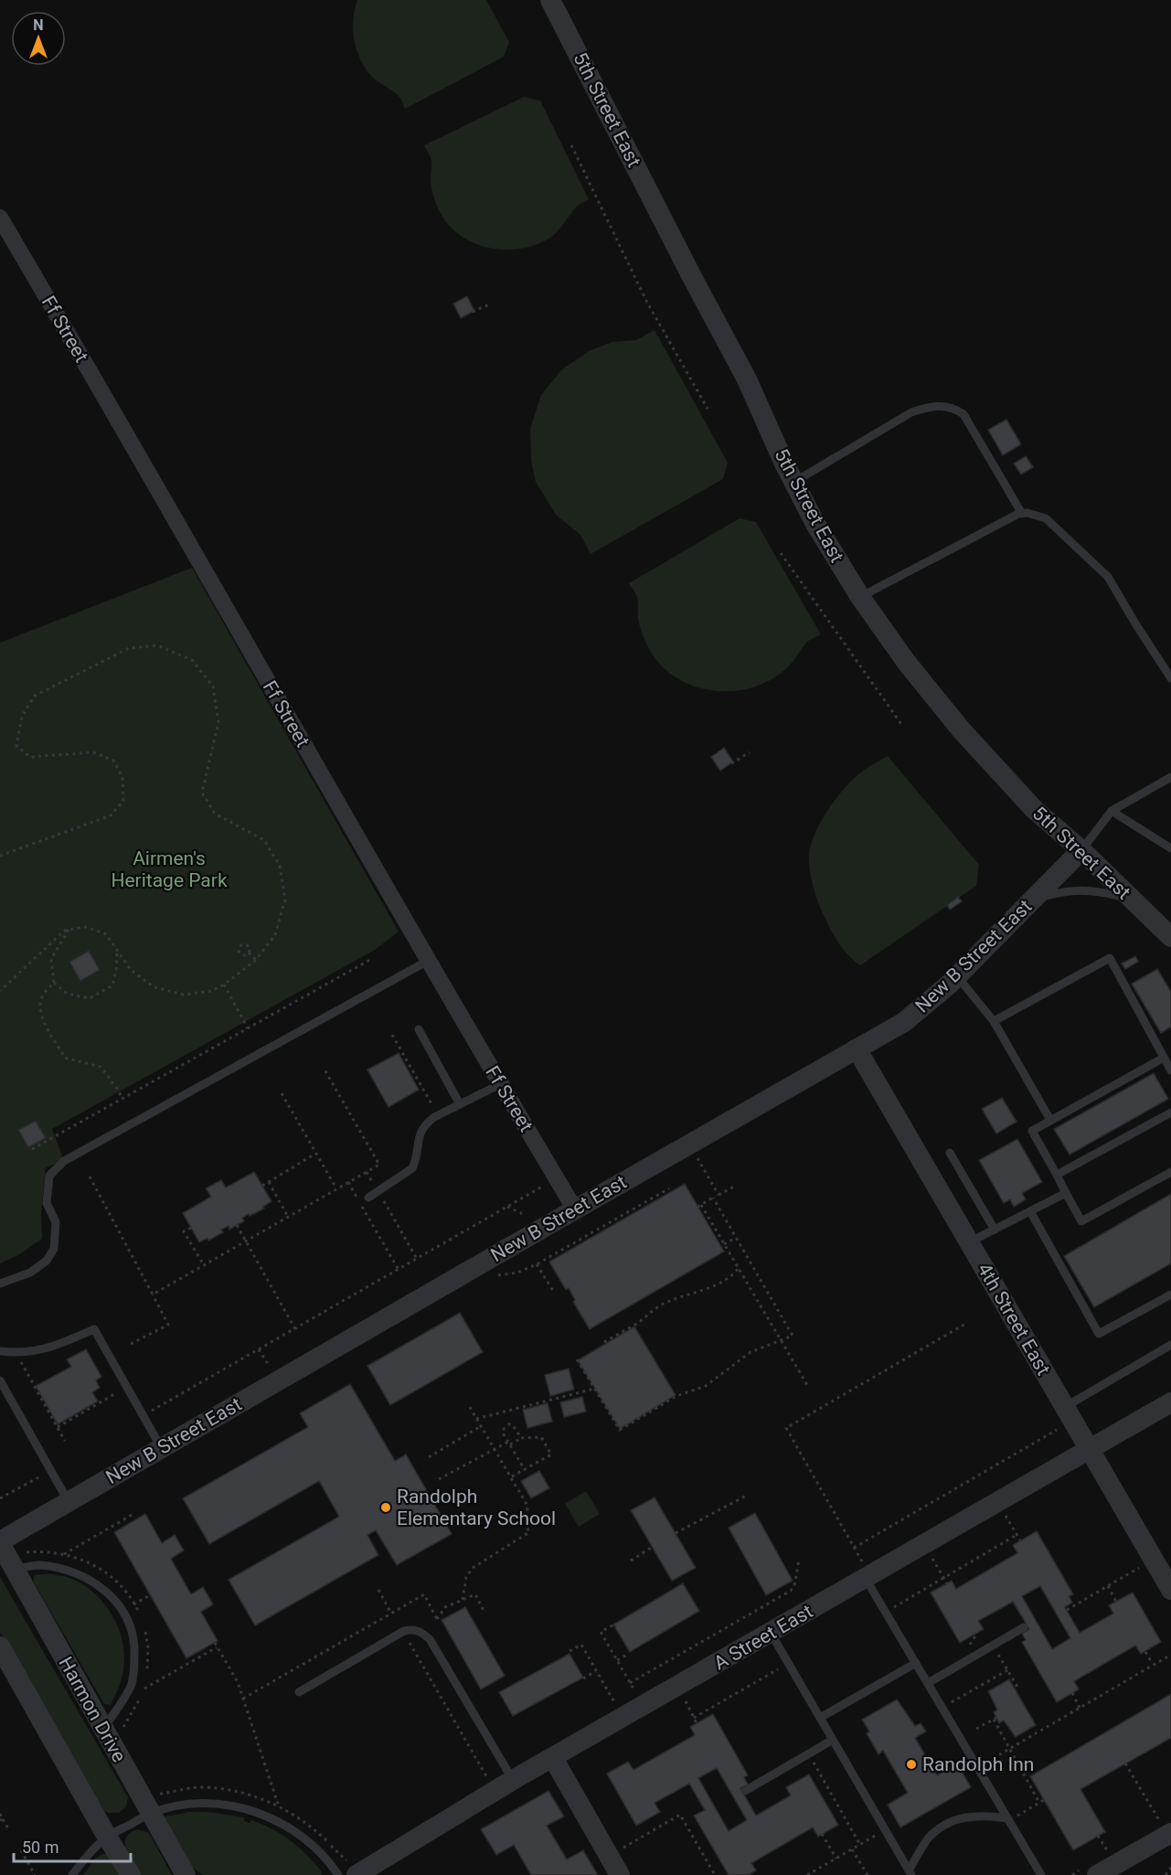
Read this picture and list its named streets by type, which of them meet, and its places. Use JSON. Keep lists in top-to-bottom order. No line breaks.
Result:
{"streets":{"street":["5th Street East","Ff Street","New B Street East","4th Street East","A Street East","Harmon Drive"]},"crossings":[["5th Street East","New B Street East"],["Ff Street","New B Street East"],["New B Street East","4th Street East"],["New B Street East","Harmon Drive"],["4th Street East","A Street East"]],"parks":["Airmen's Heritage Park"],"places":["Randolph Elementary School","Randolph Inn"],"scale_bar":"50 m","north":"top"}
